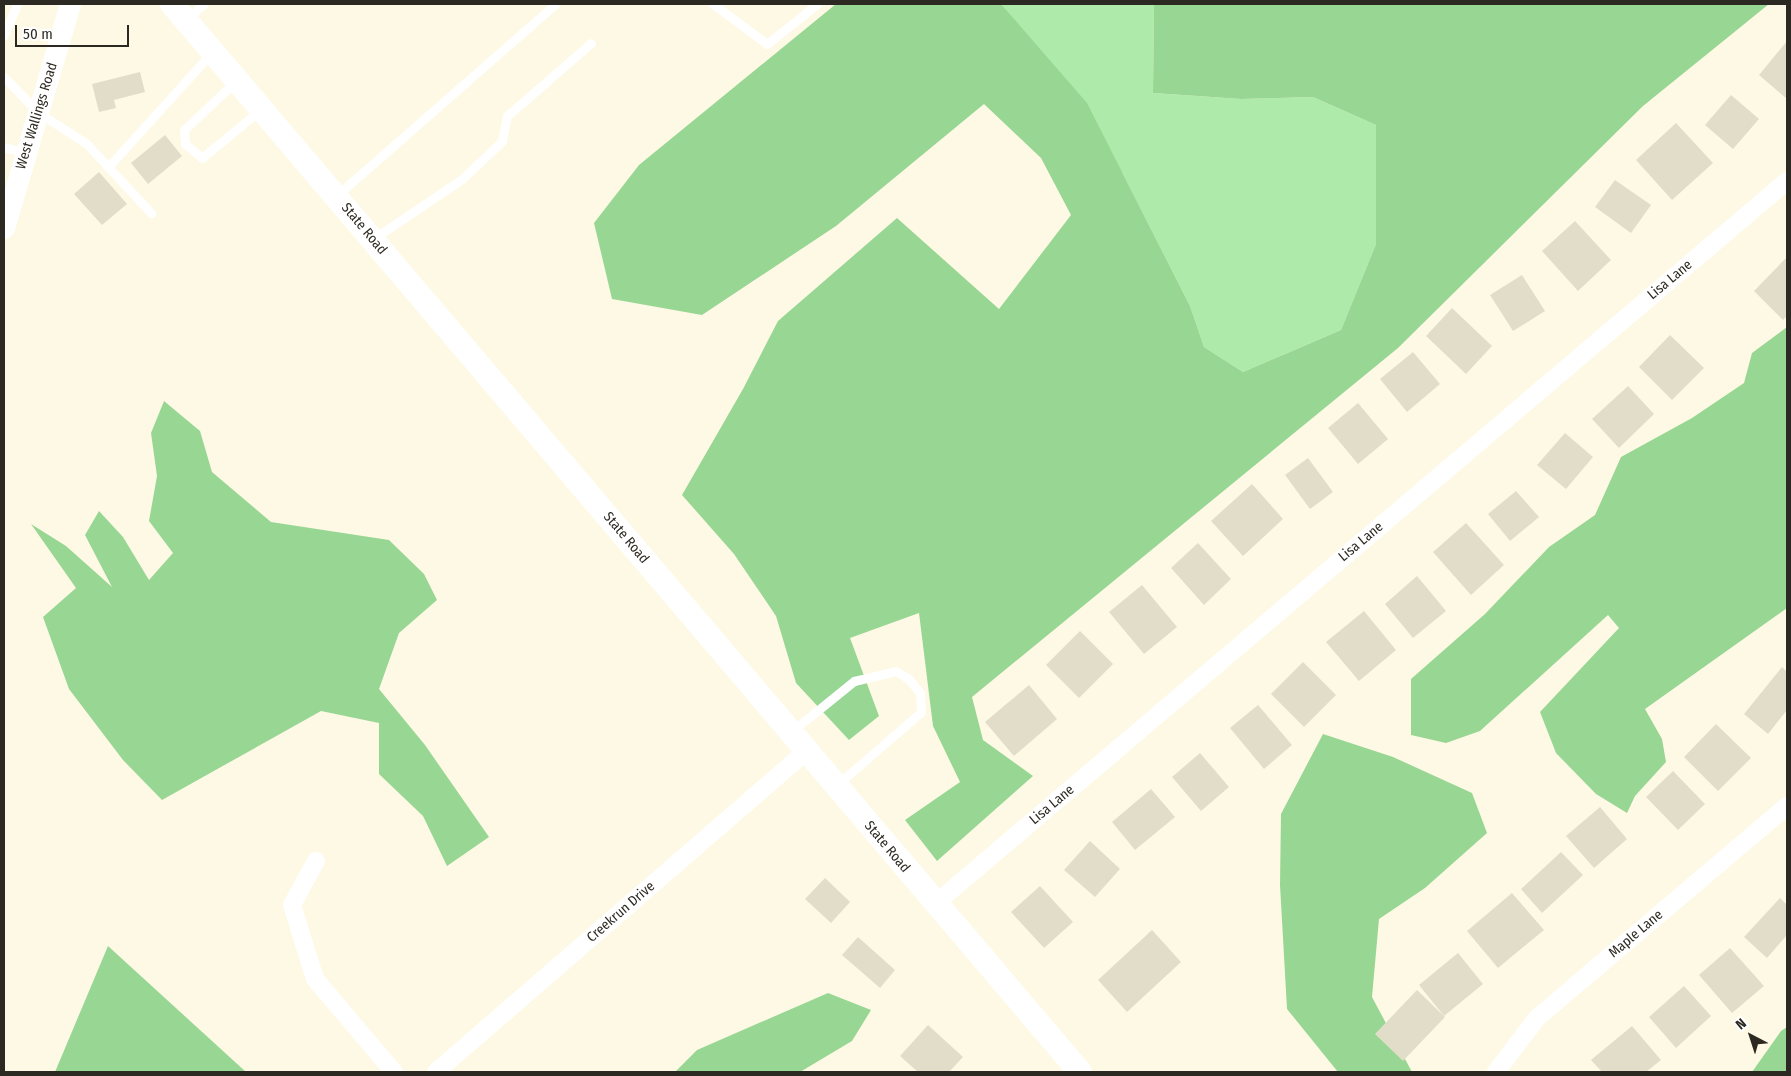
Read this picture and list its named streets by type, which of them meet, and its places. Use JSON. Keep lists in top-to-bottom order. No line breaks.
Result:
{"streets":{"main road":["State Road"],"street":["West Wallings Road","Lisa Lane","Creekrun Drive","Maple Lane"]},"crossings":[["State Road","Lisa Lane"],["State Road","Creekrun Drive"]],"scale_bar":"50 m","north":"top left"}
